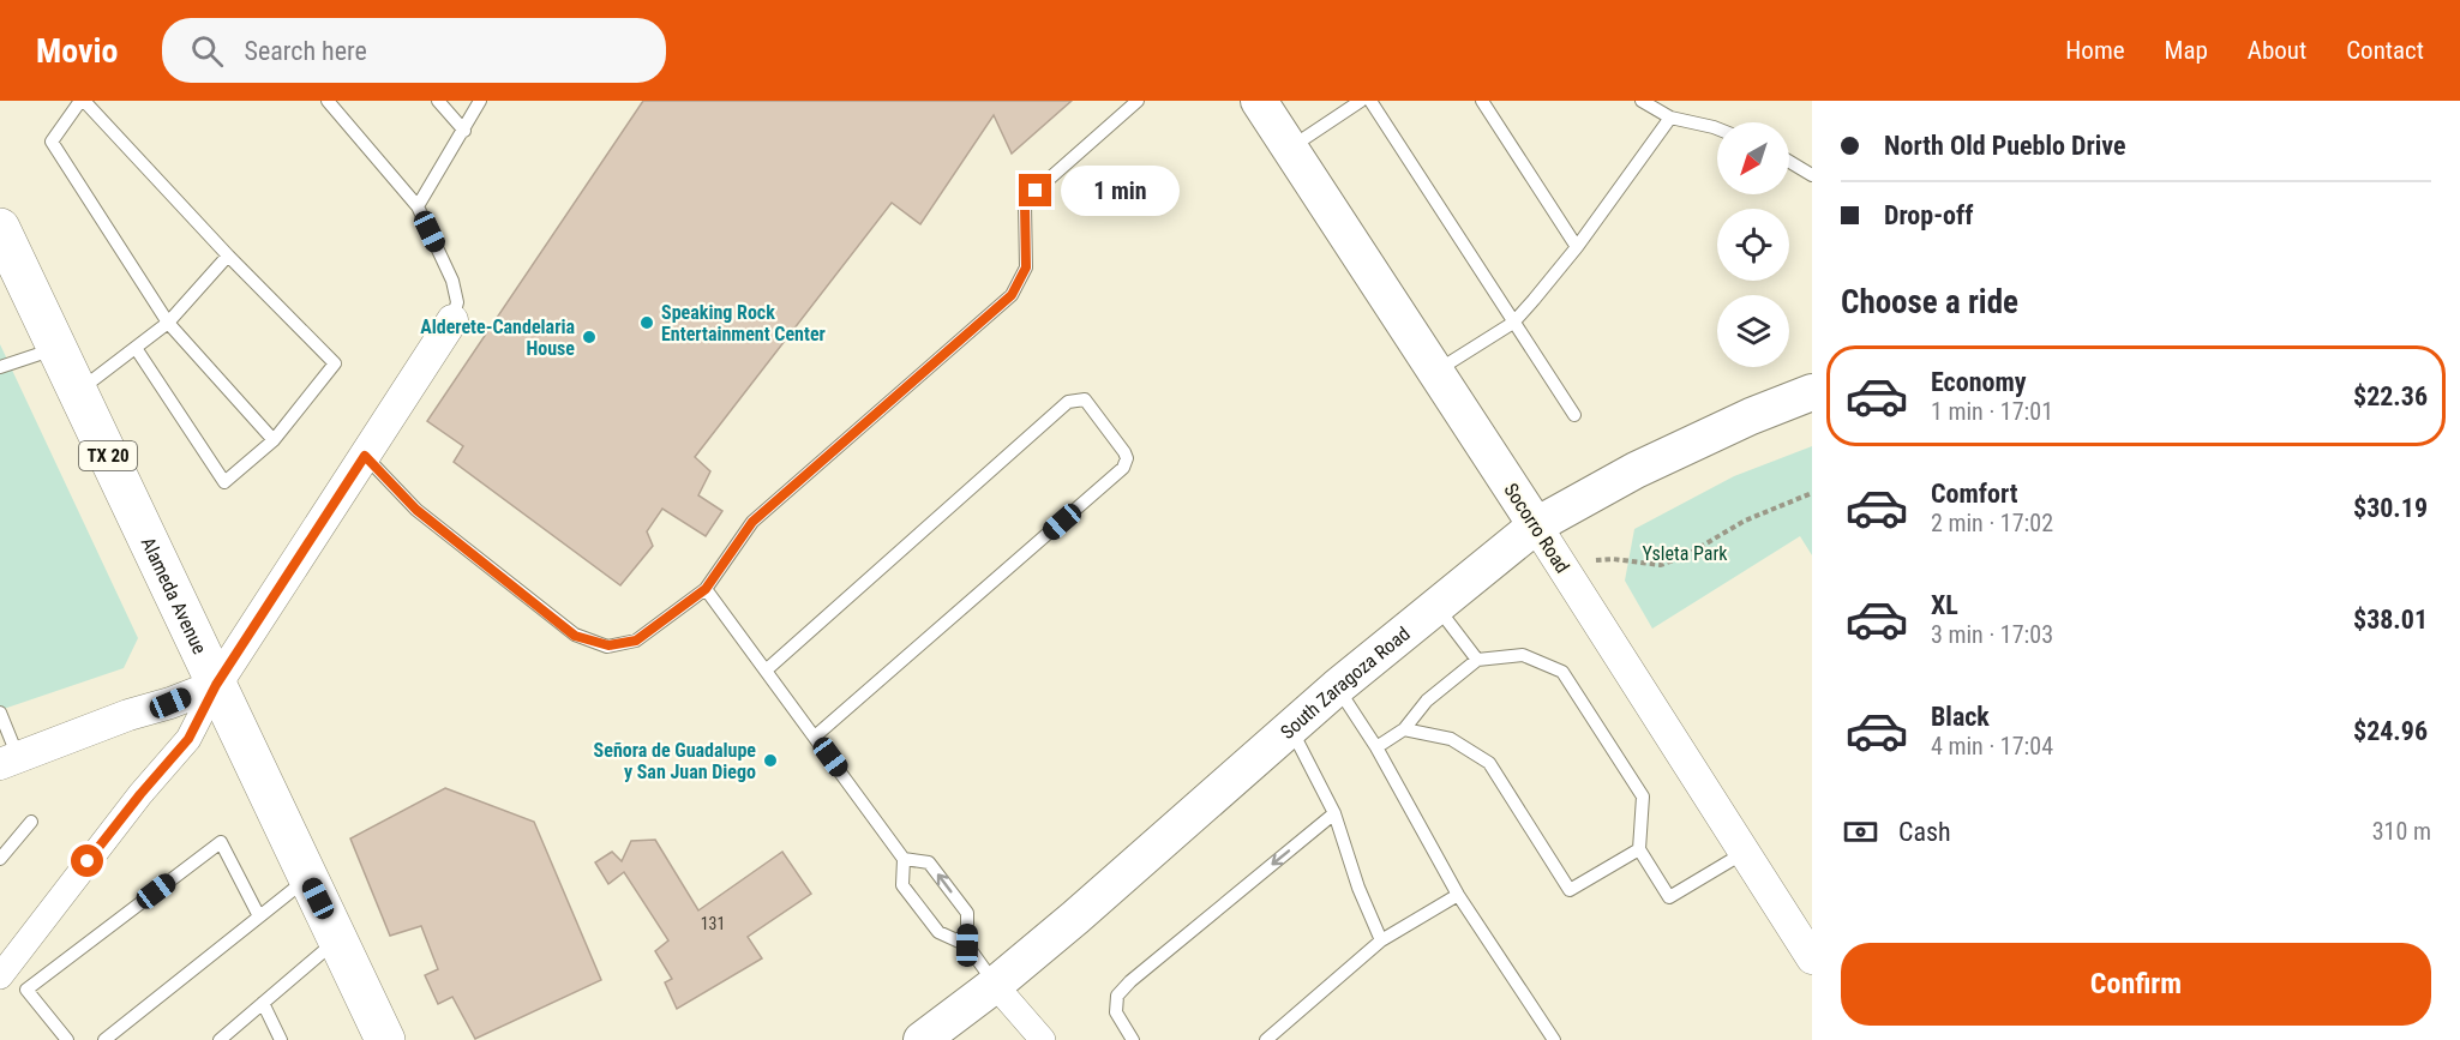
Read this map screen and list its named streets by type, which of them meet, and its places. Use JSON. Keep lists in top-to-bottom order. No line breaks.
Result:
{"streets":{"main road":["TX 20","Socorro Road","Alameda Avenue","South Zaragoza Road"]},"crossings":[["Socorro Road","South Zaragoza Road"]],"parks":["Ysleta Park"],"places":["Speaking Rock Entertainment Center","Alderete-Candelaria House","Señora de Guadalupe y San Juan Diego"],"house_numbers":["131"],"north":"bottom left","page":{"header":"Movio","search":"Search here","nav":["Home","Map","About","Contact"],"banner":["North Old Pueblo Drive","Drop-off"],"bubble":"1 min","heading":"Choose a ride","list":[{"name":"Economy","note":"1 min · 17:01","value":"$22.36"},{"name":"Comfort","note":"2 min · 17:02","value":"$30.19"},{"name":"XL","note":"3 min · 17:03","value":"$38.01"},{"name":"Black","note":"4 min · 17:04","value":"$24.96"}],"pay":["Cash","310 m"],"buttons":"Confirm"}}
